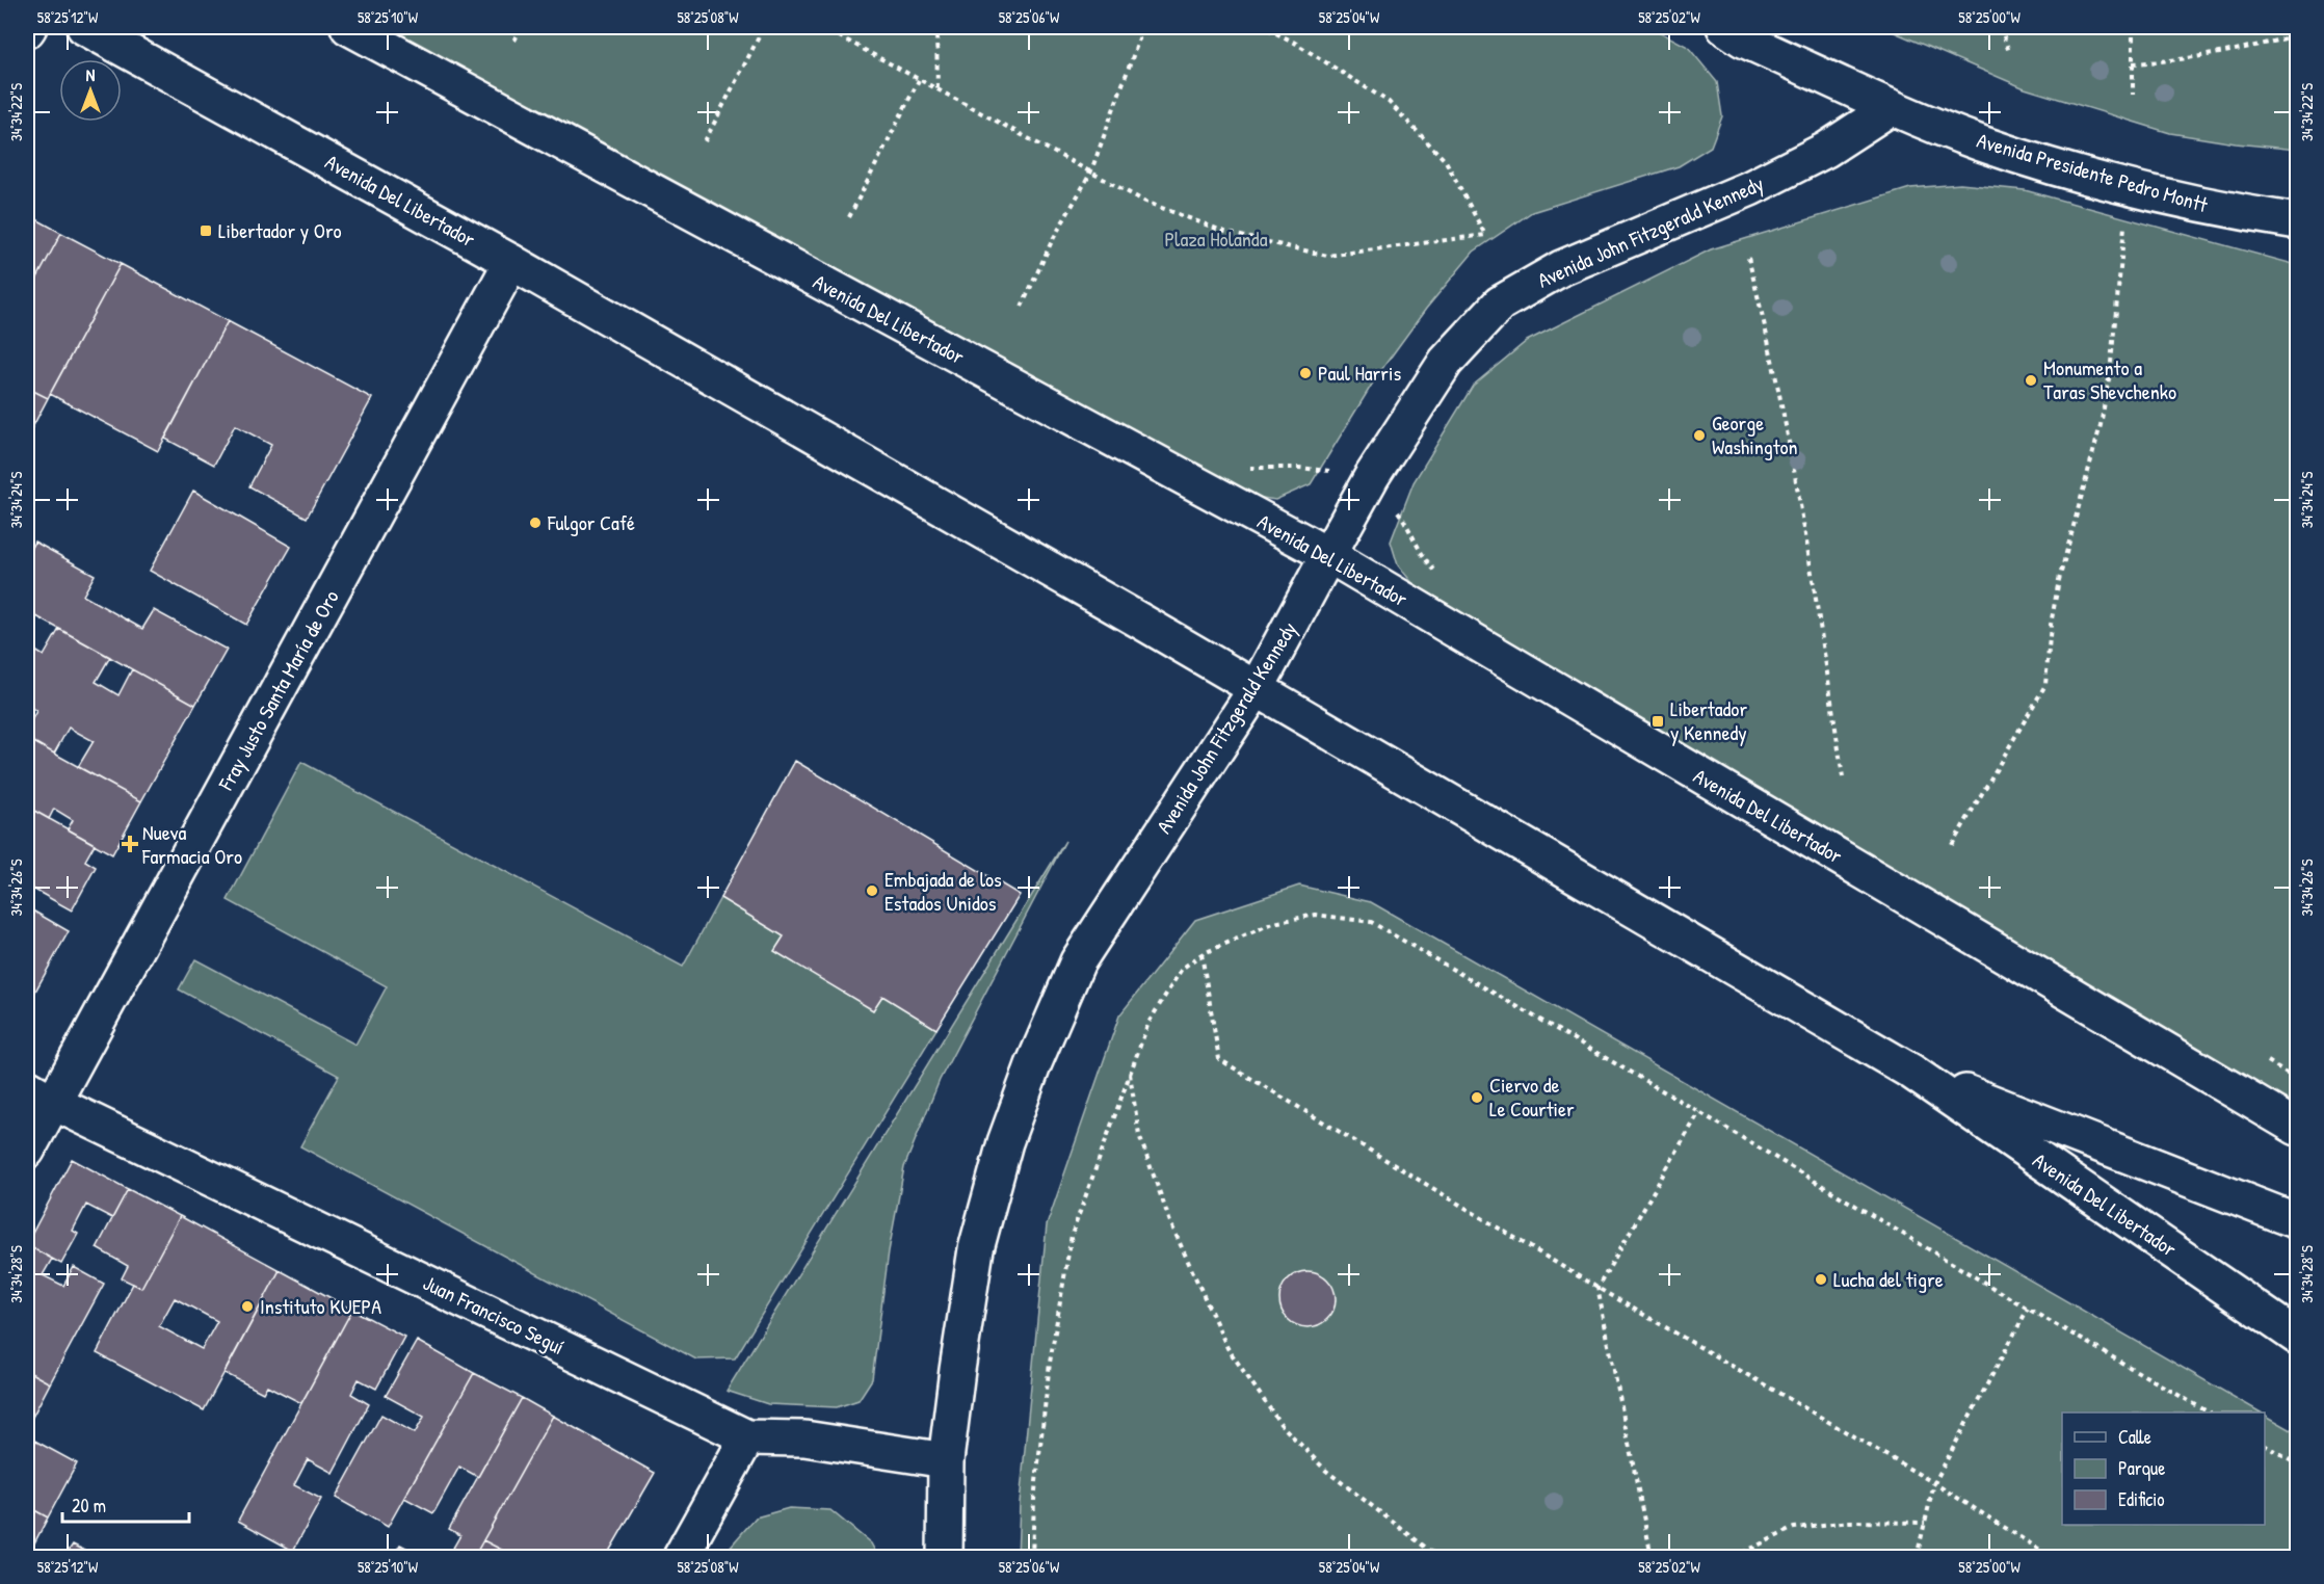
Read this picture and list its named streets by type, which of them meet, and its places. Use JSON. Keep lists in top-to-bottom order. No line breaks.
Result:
{"streets":{"main road":["Avenida Presidente Pedro Montt","Avenida Del Libertador","Avenida John Fitzgerald Kennedy","Fray Justo Santa María de Oro","Juan Francisco Seguí"]},"crossings":[["Avenida Presidente Pedro Montt","Avenida John Fitzgerald Kennedy"],["Avenida Del Libertador","Avenida John Fitzgerald Kennedy"],["Avenida Del Libertador","Fray Justo Santa María de Oro"],["Avenida John Fitzgerald Kennedy","Juan Francisco Seguí"],["Fray Justo Santa María de Oro","Juan Francisco Seguí"]],"parks":["Plaza Holanda"],"places":{"transit":["Libertador y Oro","Libertador y Kennedy"],"other":["Paul Harris","Monumento a Taras Shevchenko","George Washington","Fulgor Café","Embajada de los Estados Unidos","Ciervo de Le Courtier","Lucha del tigre","Instituto KUEPA"],"health":["Nueva Farmacia Oro"]},"legend":["Calle","Parque","Edificio"],"scale_bar":"20 m","north":"top","coordinates":["58°25'12\"W","58°25'10\"W","58°25'08\"W","58°25'06\"W","58°25'04\"W","58°25'02\"W","58°25'00\"W","34°34'22\"S","34°34'24\"S","34°34'26\"S","34°34'28\"S"]}
